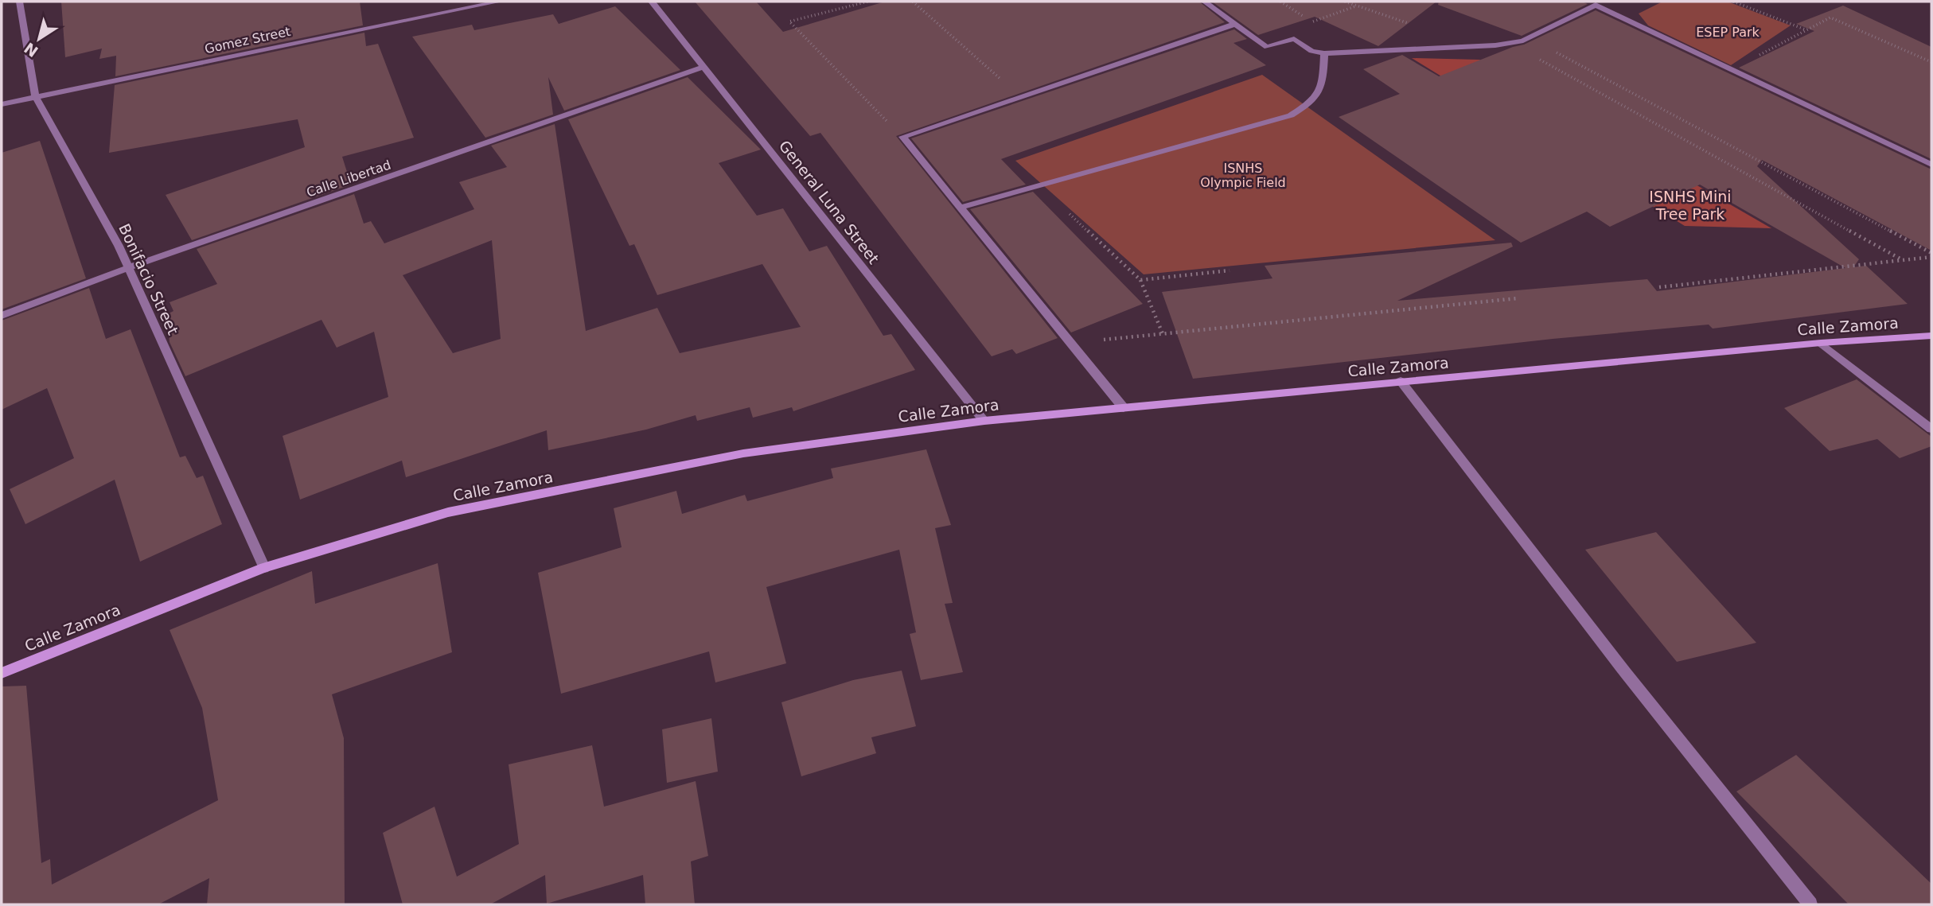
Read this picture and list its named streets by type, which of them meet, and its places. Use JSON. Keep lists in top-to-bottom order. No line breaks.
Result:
{"streets":{"street":["Gomez Street","Calle Libertad","General Luna Street","Bonifacio Street","Calle Zamora"]},"crossings":[["Gomez Street","Bonifacio Street"],["Calle Libertad","General Luna Street"],["Calle Libertad","Bonifacio Street"],["General Luna Street","Calle Zamora"],["Bonifacio Street","Calle Zamora"]],"parks":["ESEP Park","ISNHS Olympic Field","ISNHS Mini Tree Park"],"north":"bottom left"}
